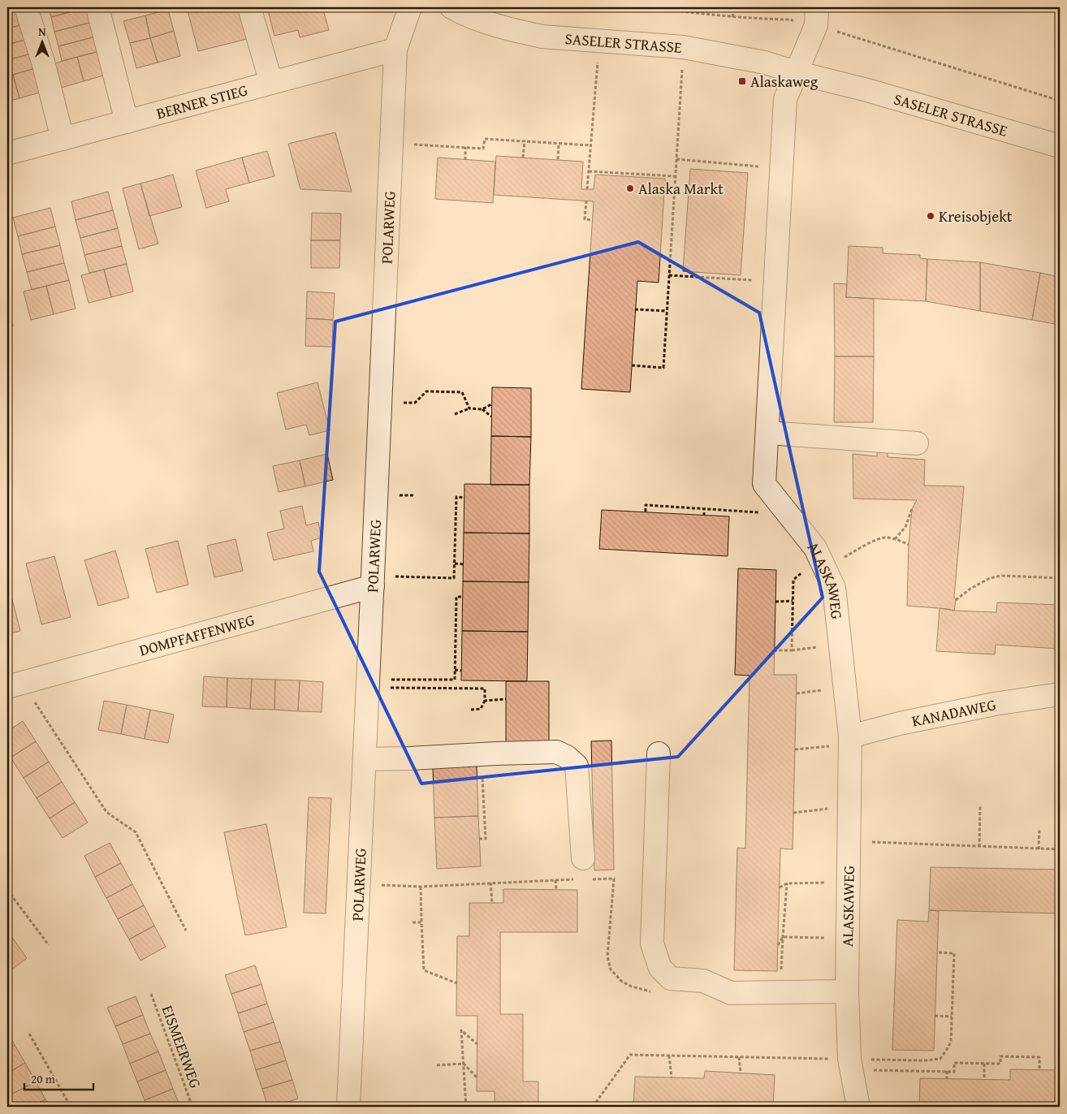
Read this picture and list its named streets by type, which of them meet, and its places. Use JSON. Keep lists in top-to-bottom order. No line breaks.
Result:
{"streets":{"street":["SASELER STRASSE","BERNER STIEG","POLARWEG","ALASKAWEG","DOMPFAFFENWEG","KANADAWEG"],"path":["EISMEERWEG"]},"crossings":[["SASELER STRASSE","ALASKAWEG"],["BERNER STIEG","POLARWEG"],["POLARWEG","DOMPFAFFENWEG"],["ALASKAWEG","KANADAWEG"]],"places":{"transit":["Alaskaweg"],"other":["Alaska Markt","Kreisobjekt"]},"scale_bar":"20 m","north":"top"}
